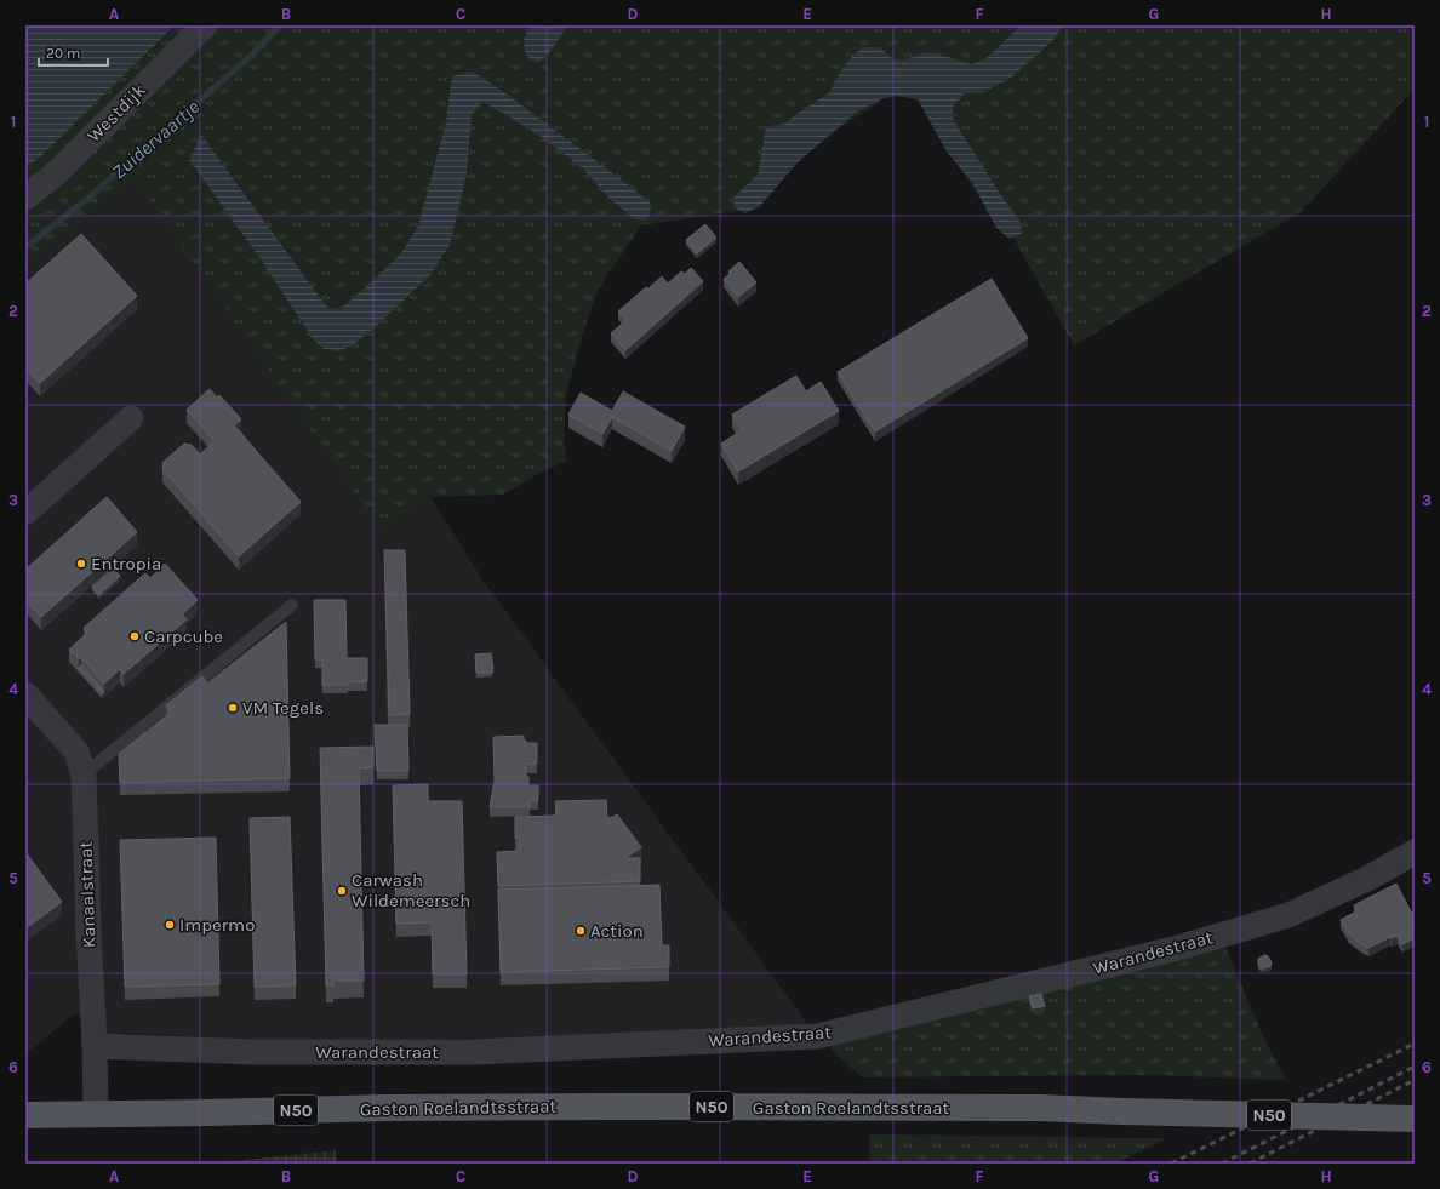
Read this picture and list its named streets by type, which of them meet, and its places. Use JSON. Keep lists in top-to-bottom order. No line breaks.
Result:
{"streets":{"main road":["N50","Gaston Roelandtsstraat"],"street":["Westdijk","Kanaalstraat","Warandestraat"]},"crossings":[["Kanaalstraat","Warandestraat"],["Kanaalstraat","Gaston Roelandtsstraat"]],"water":["Zuidervaartje"],"places":["Entropia","Carpcube","VM Tegels","Carwash Wildemeersch","Impermo","Action"],"scale_bar":"20 m","grid":{"columns":["A","B","C","D","E","F","G","H"],"rows":["1","2","3","4","5","6"]}}
